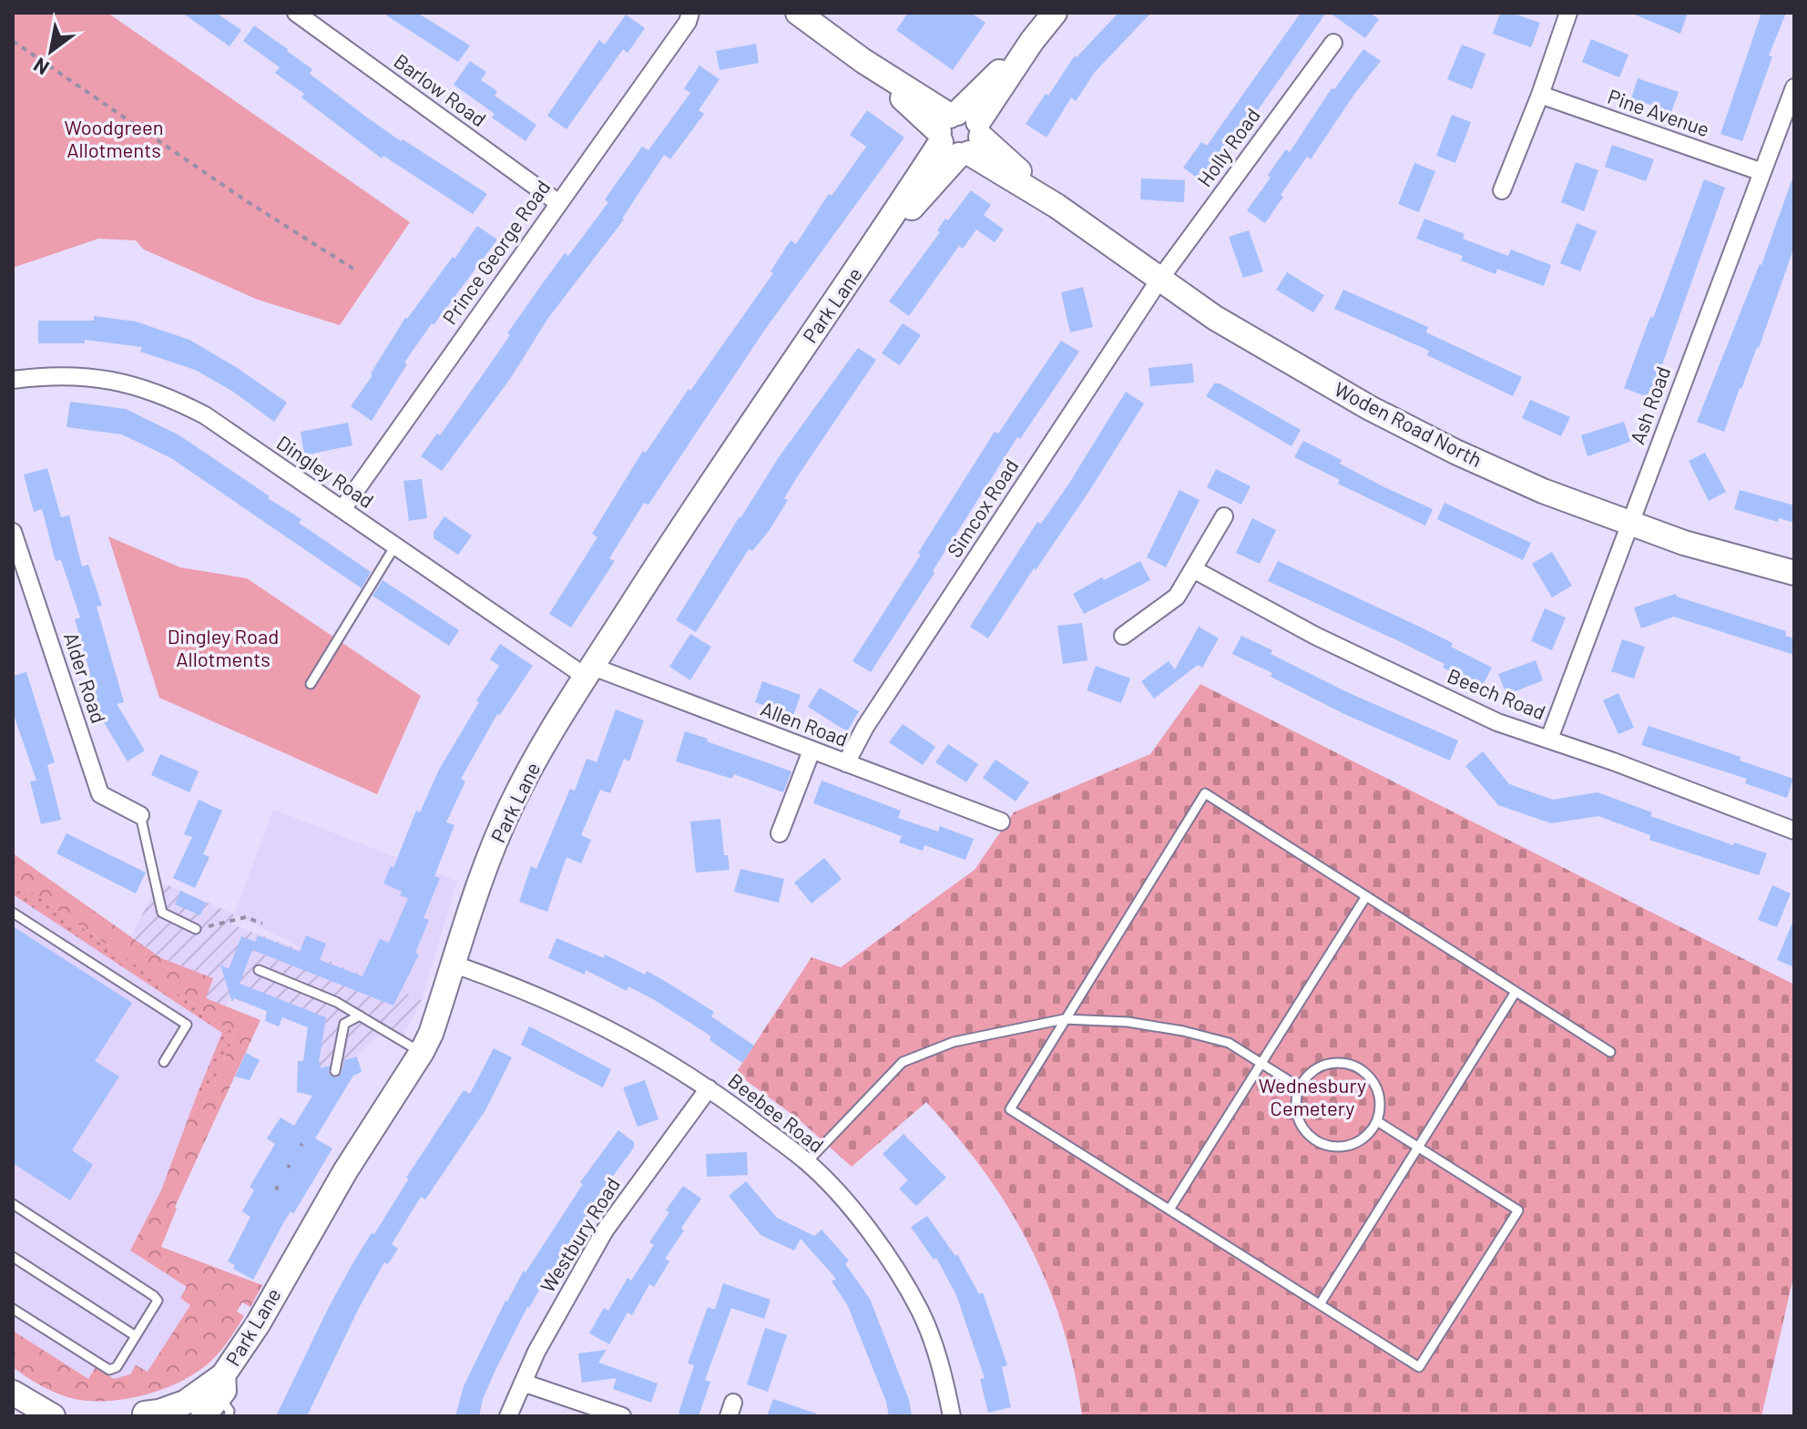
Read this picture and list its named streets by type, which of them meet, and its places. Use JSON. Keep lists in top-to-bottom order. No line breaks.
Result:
{"streets":{"main road":["Park Lane","Woden Road North"],"street":["Barlow Road","Pine Avenue","Holly Road","Prince George Road","Ash Road","Dingley Road","Simcox Road","Alder Road","Beech Road","Allen Road","Beebee Road","Westbury Road"]},"crossings":[["Barlow Road","Prince George Road"],["Pine Avenue","Ash Road"],["Holly Road","Woden Road North"],["Holly Road","Simcox Road"],["Prince George Road","Dingley Road"],["Park Lane","Woden Road North"],["Park Lane","Dingley Road"],["Park Lane","Allen Road"],["Park Lane","Beebee Road"],["Ash Road","Woden Road North"],["Ash Road","Beech Road"],["Woden Road North","Simcox Road"],["Dingley Road","Allen Road"],["Simcox Road","Allen Road"],["Beebee Road","Westbury Road"]],"parks":["Woodgreen Allotments","Dingley Road Allotments","Wednesbury Cemetery"],"north":"bottom left"}
